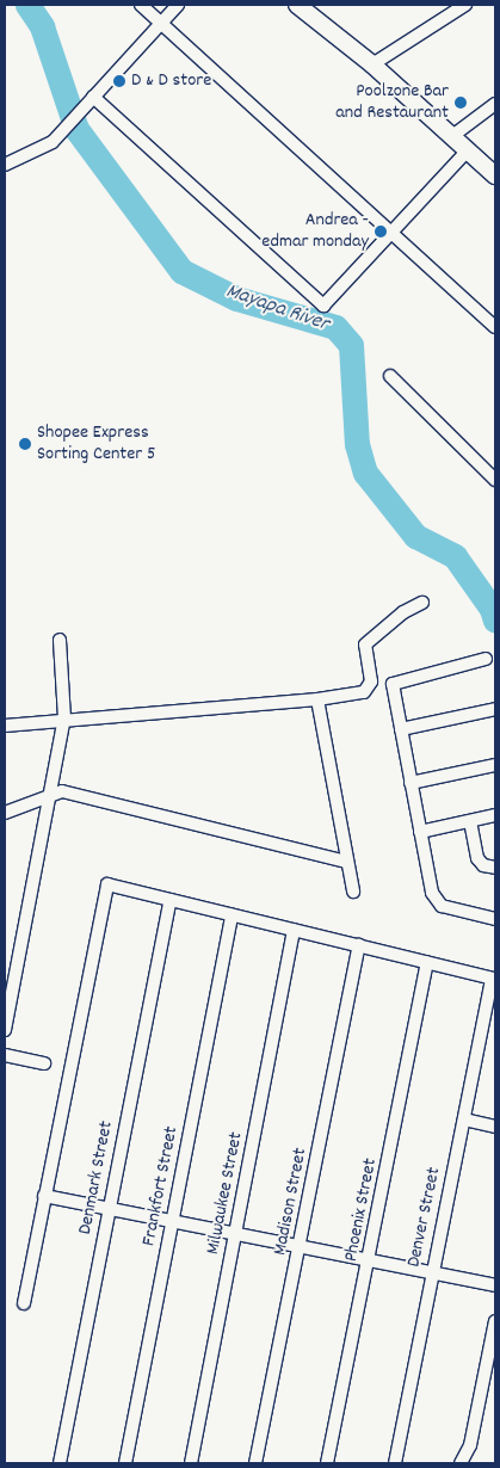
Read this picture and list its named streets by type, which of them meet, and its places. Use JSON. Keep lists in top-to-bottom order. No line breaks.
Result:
{"streets":{"street":["Denmark Street","Frankfort Street","Milwaukee Street","Madison Street","Phoenix Street","Denver Street"]},"water":["Mayapa River"],"places":["D & D store","Poolzone Bar and Restaurant","Andrea - edmar monday","Shopee Express Sorting Center 5"]}
